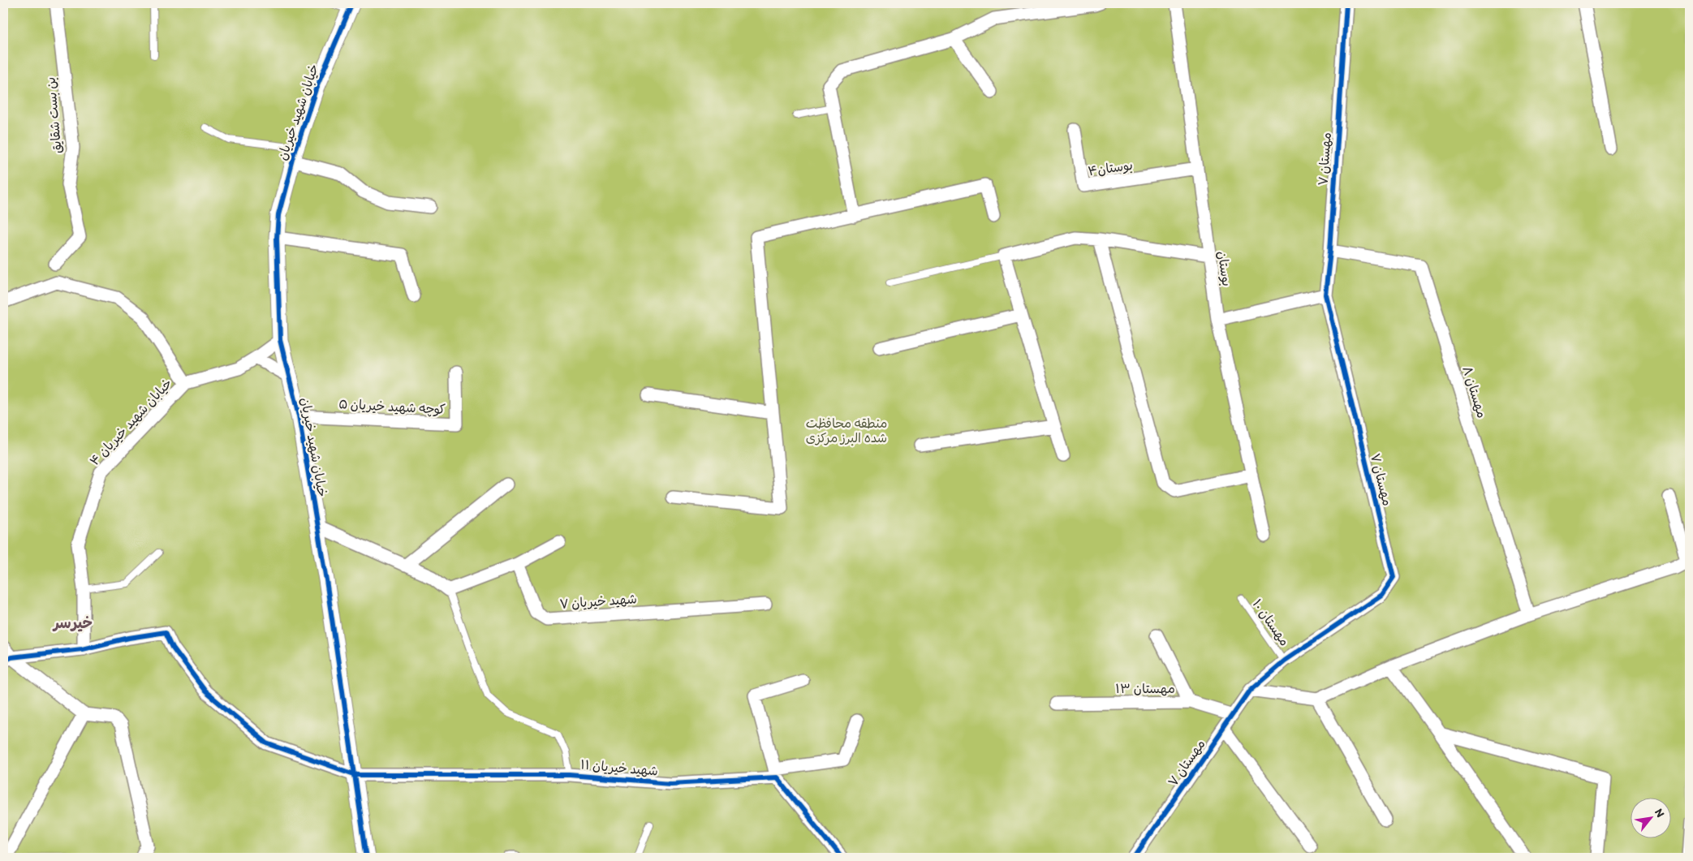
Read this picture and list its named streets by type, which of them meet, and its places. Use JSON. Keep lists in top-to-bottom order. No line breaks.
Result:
{"streets":{"street":["خیابان شهید خیریان","بن بست شقایق","مهستان ۷","بوستان۴","بوستان","مهستان ۸","کوچه شهید خیریان ۵","خیابان شهید خیریان ۴","شهید خیریان ۷","مهستان ۱۳","شهید خیریان ۱۱"],"lane":["مهستان ۱۰"]},"crossings":[["خیابان شهید خیریان","کوچه شهید خیریان ۵"],["خیابان شهید خیریان","خیابان شهید خیریان ۴"],["خیابان شهید خیریان","شهید خیریان ۱۱"],["مهستان ۷","مهستان ۸"],["مهستان ۷","مهستان ۱۰"],["مهستان ۷","مهستان ۱۳"],["بوستان۴","بوستان"],["خیابان شهید خیریان ۴","شهید خیریان ۱۱"]],"districts":["خیرسر"],"parks":["منطقه محافظت شده البرز مرکزی"],"north":"top right"}
